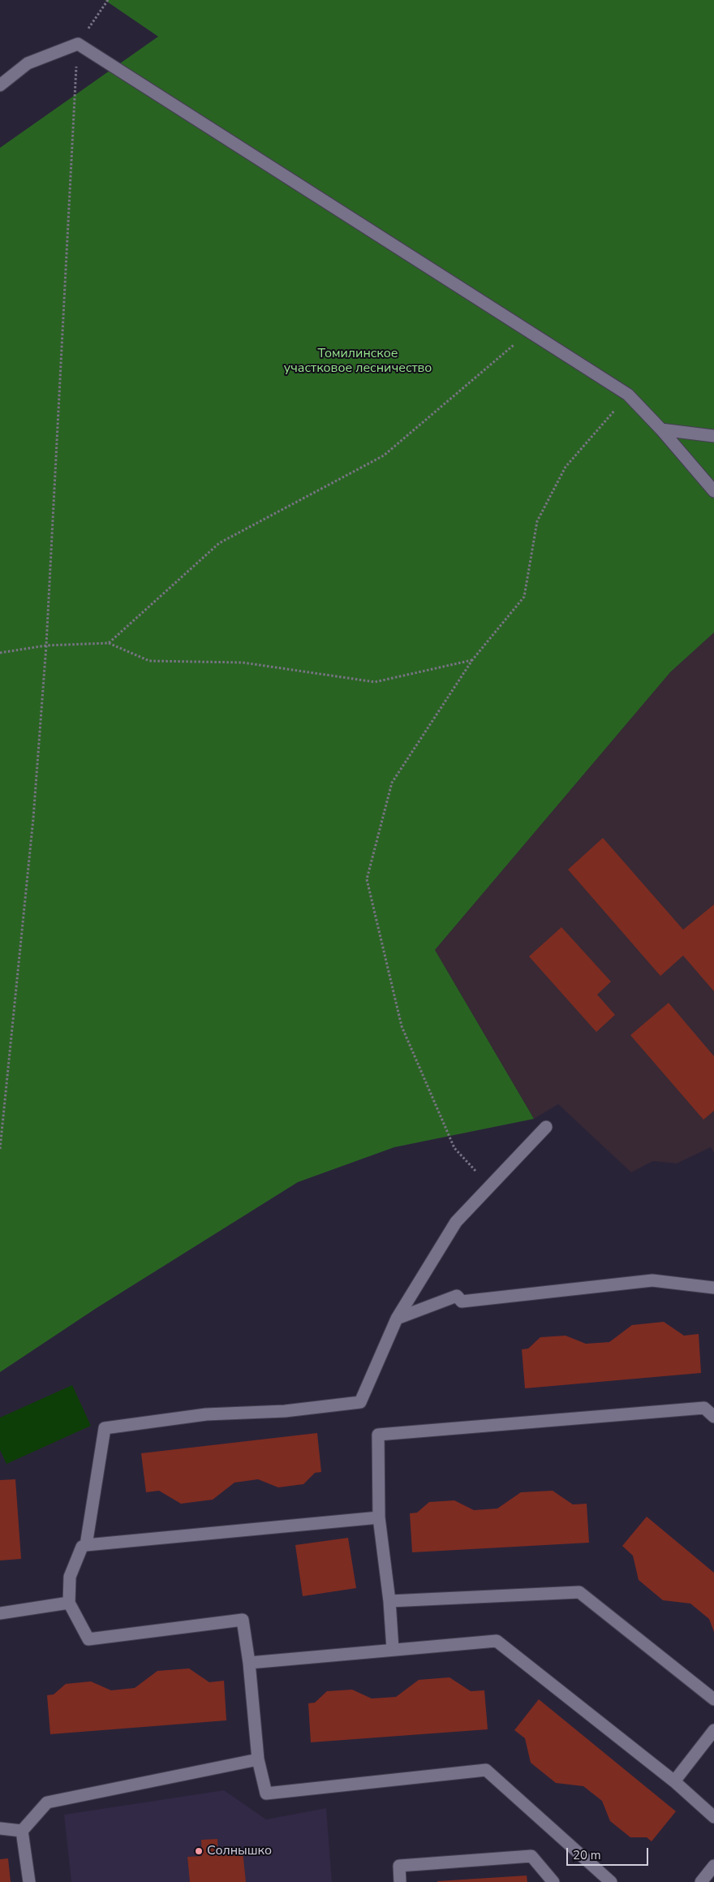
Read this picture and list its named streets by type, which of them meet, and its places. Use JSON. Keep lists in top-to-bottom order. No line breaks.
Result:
{"parks":["Томилинское участковое лесничество"],"places":["Солнышко"],"scale_bar":"20 m"}
